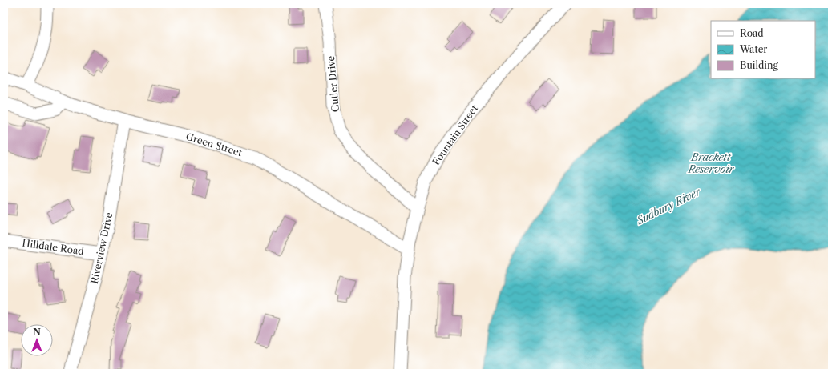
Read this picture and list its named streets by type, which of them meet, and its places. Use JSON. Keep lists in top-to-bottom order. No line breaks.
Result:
{"streets":{"street":["Cutler Drive","Fountain Street","Green Street","Hilldale Road","Riverview Drive"]},"crossings":[["Cutler Drive","Fountain Street"],["Fountain Street","Green Street"],["Green Street","Riverview Drive"],["Hilldale Road","Riverview Drive"]],"water":["Brackett Reservoir","Sudbury River"],"legend":["Road","Water","Building"],"north":"top"}
